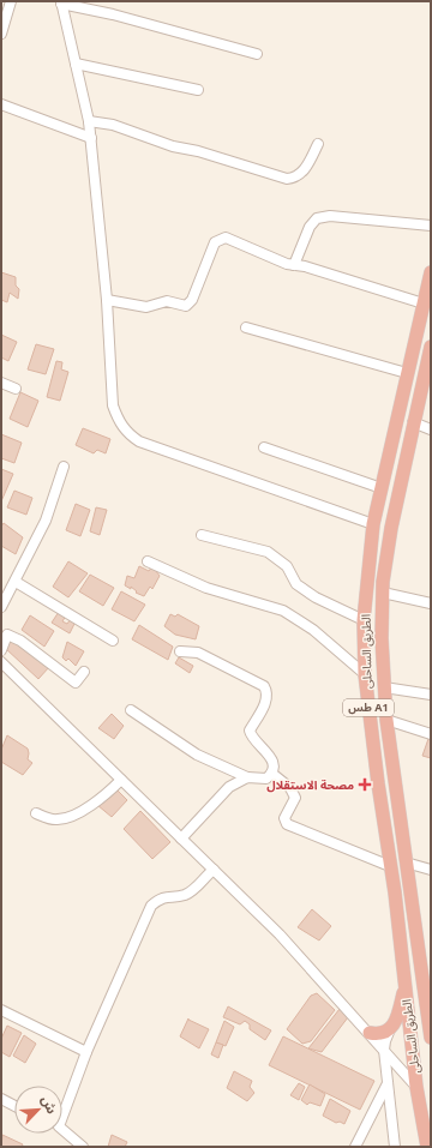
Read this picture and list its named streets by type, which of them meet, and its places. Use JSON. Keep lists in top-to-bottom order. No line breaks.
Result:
{"streets":{"highway":["الطريق الساحلى","طس A1"]},"places":{"health":["مصحة الاستقلال"]},"north":"top right"}
